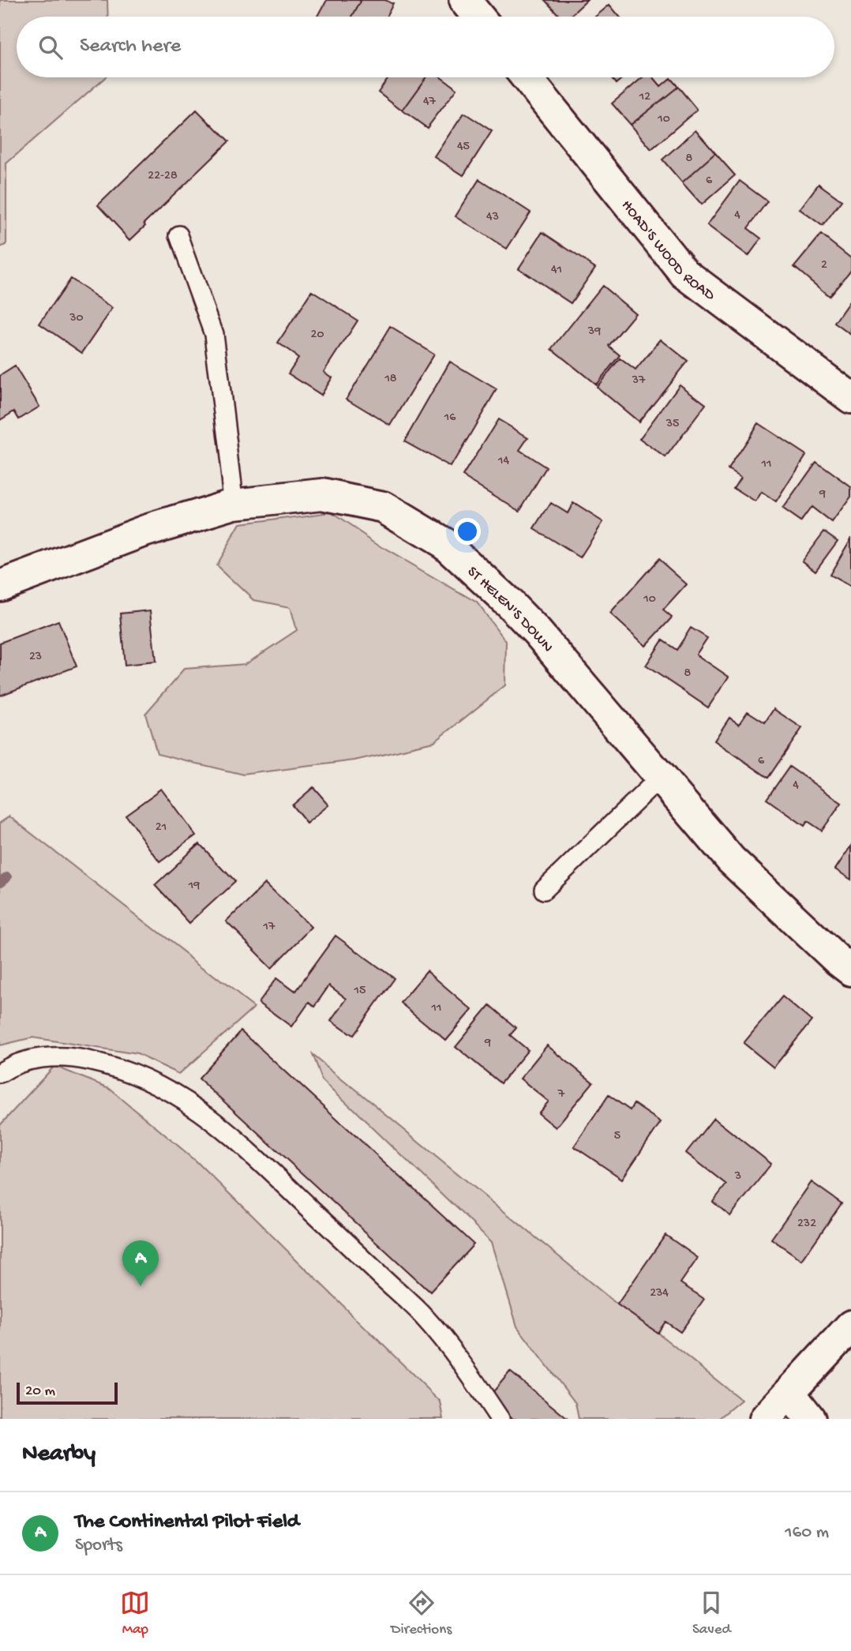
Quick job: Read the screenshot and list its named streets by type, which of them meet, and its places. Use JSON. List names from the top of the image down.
{
  "streets": {
    "street": ["HOAD'S WOOD ROAD", "ST HELEN'S DOWN"]
  },
  "house_numbers": [
    "12",
    "47",
    "10",
    "45",
    "8",
    "22-28",
    "6",
    "4",
    "43",
    "2",
    "41",
    "30",
    "39",
    "20",
    "18",
    "37",
    "16",
    "35",
    "14",
    "11",
    "9",
    "10",
    "23",
    "8",
    "6",
    "4",
    "21",
    "19",
    "17",
    "15",
    "11",
    "9",
    "7",
    "5",
    "3",
    "232",
    "234"
  ],
  "scale_bar": "20 m",
  "page": {
    "search": "Search here",
    "pins": "A",
    "scale": "20 m",
    "heading": "Nearby",
    "list": [
      {
        "mark": "A",
        "name": "The Continental Pilot Field",
        "note": "Sports",
        "value": "160 m"
      }
    ],
    "nav": ["Map", "Directions", "Saved"]
  }
}
